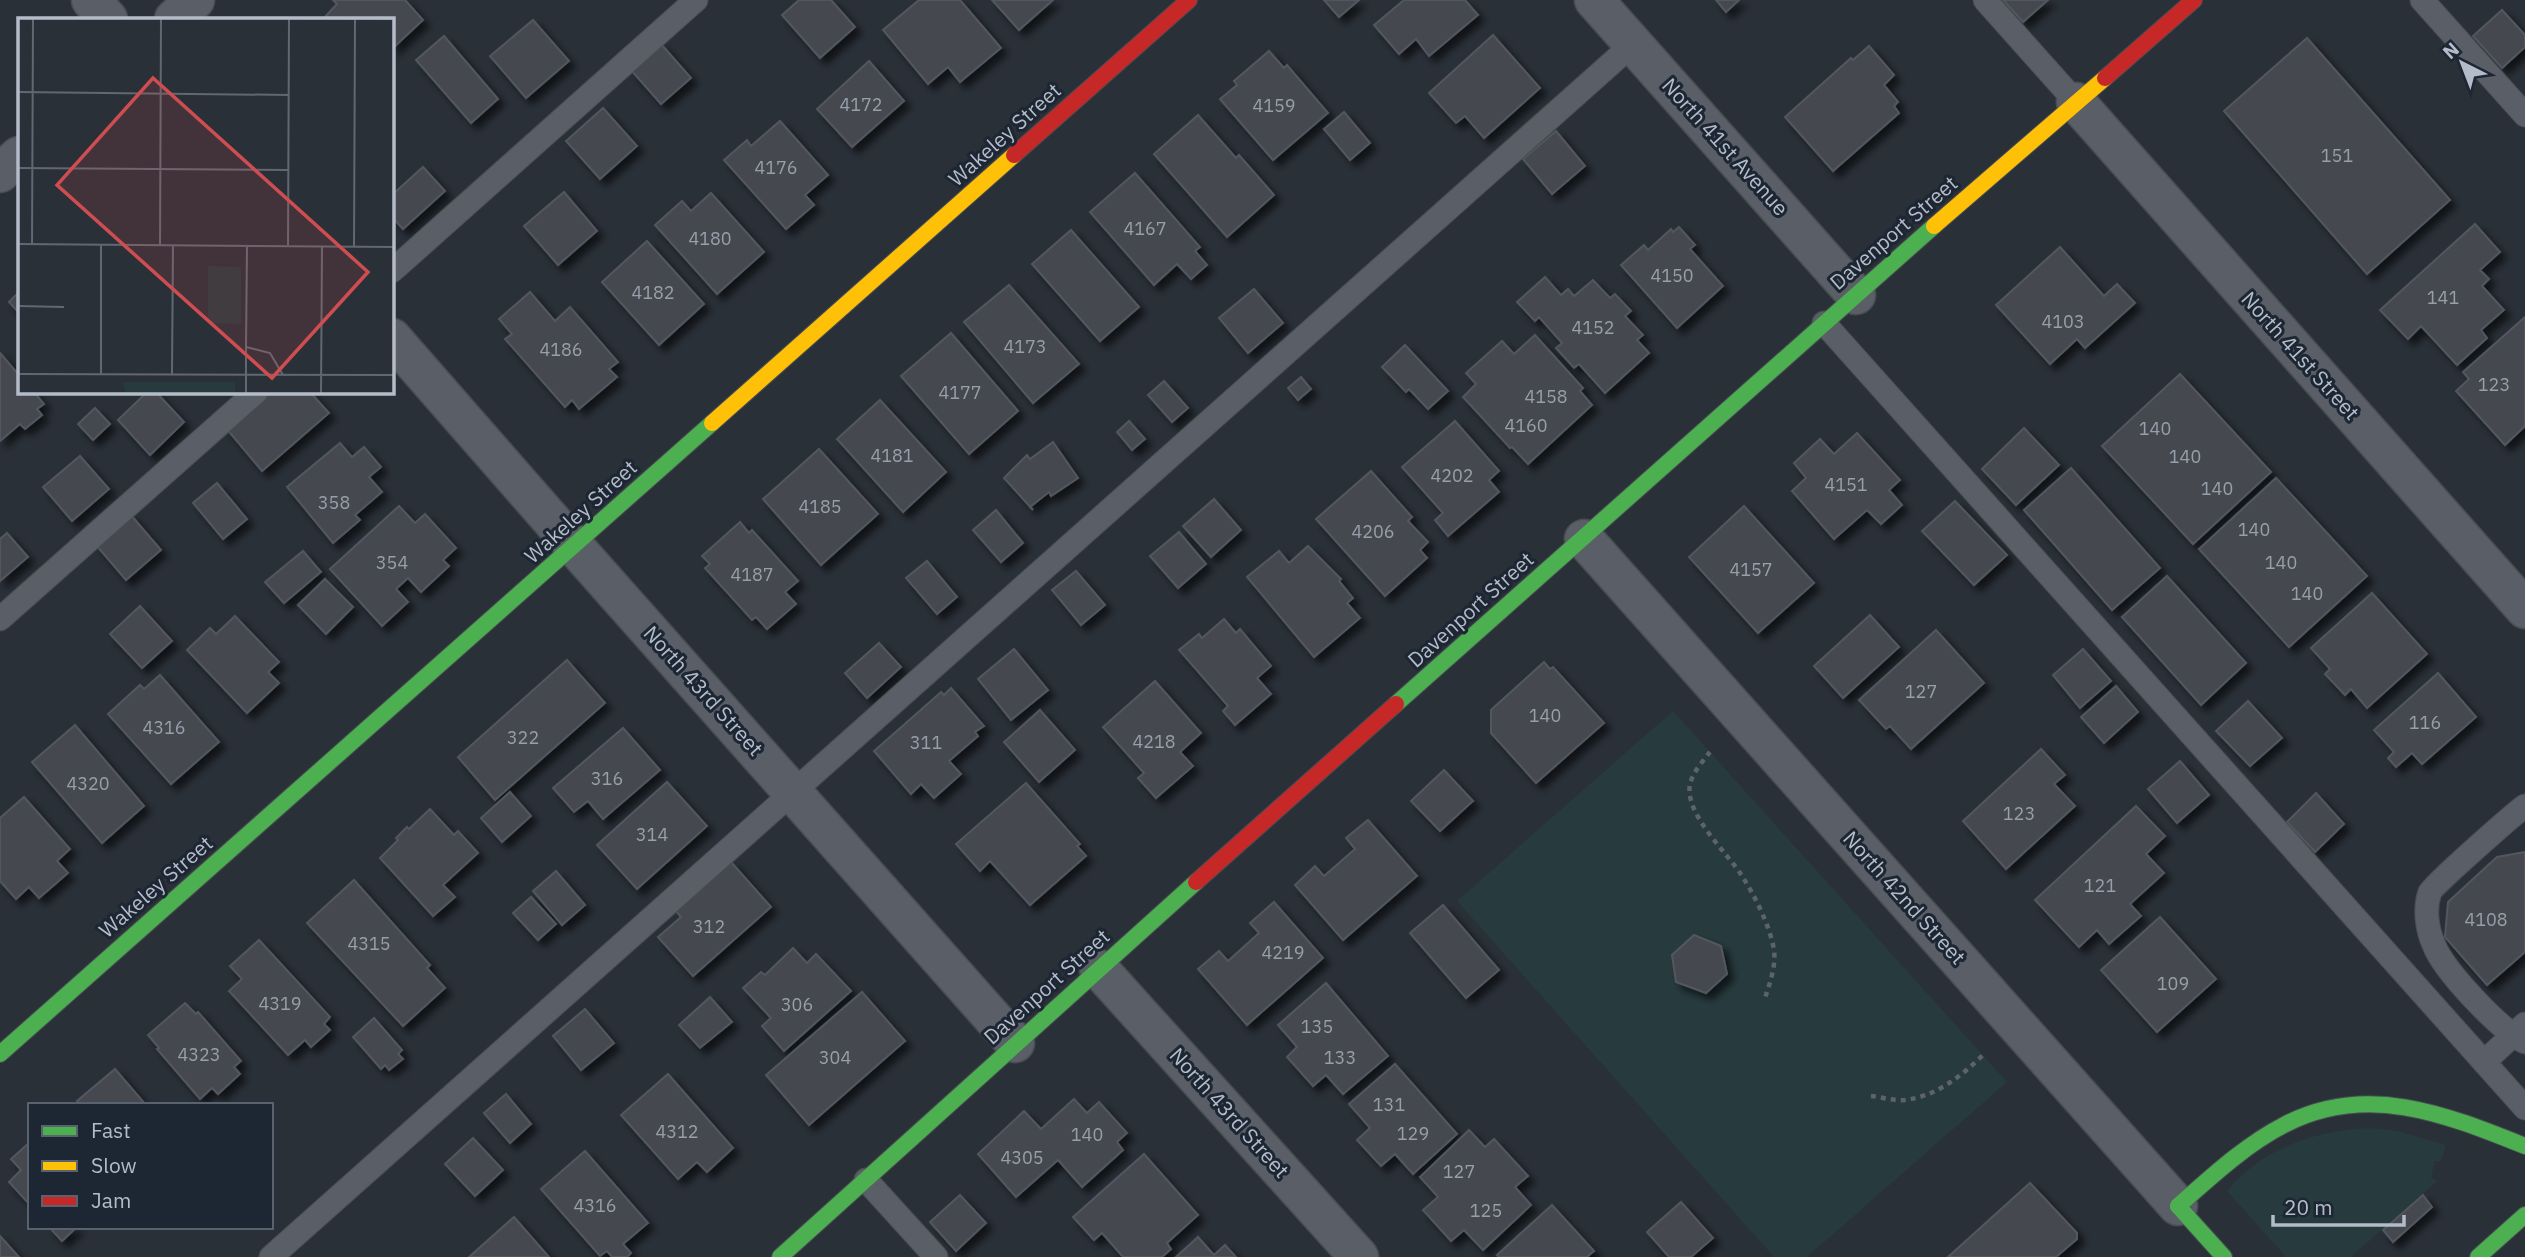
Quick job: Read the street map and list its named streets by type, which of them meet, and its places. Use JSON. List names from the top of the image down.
{
  "streets": {
    "main road": ["Wakeley Street", "Davenport Street", "North 42nd Street"],
    "street": ["North 41st Avenue", "North 41st Street", "North 43rd Street"]
  },
  "crossings": [
    ["Wakeley Street", "North 43rd Street"],
    ["North 41st Avenue", "Davenport Street"],
    ["Davenport Street", "North 41st Street"],
    ["Davenport Street", "North 43rd Street"],
    ["Davenport Street", "North 42nd Street"]
  ],
  "house_numbers": [
    "4172",
    "4159",
    "151",
    "4176",
    "4167",
    "4180",
    "4150",
    "4182",
    "141",
    "4103",
    "4152",
    "4173",
    "4186",
    "123",
    "4177",
    "4158",
    "4160",
    "140",
    "4181",
    "140",
    "4202",
    "4151",
    "140",
    "358",
    "4185",
    "140",
    "4206",
    "354",
    "140",
    "4157",
    "4187",
    "140",
    "127",
    "140",
    "116",
    "4316",
    "322",
    "4218",
    "311",
    "316",
    "4320",
    "123",
    "314",
    "121",
    "4108",
    "312",
    "4315",
    "4219",
    "109",
    "4319",
    "306",
    "135",
    "4323",
    "304",
    "133",
    "131",
    "4312",
    "129",
    "140",
    "4305",
    "127",
    "4316",
    "125"
  ],
  "legend": ["Fast", "Slow", "Jam"],
  "scale_bar": "20 m",
  "north": "top left"
}
